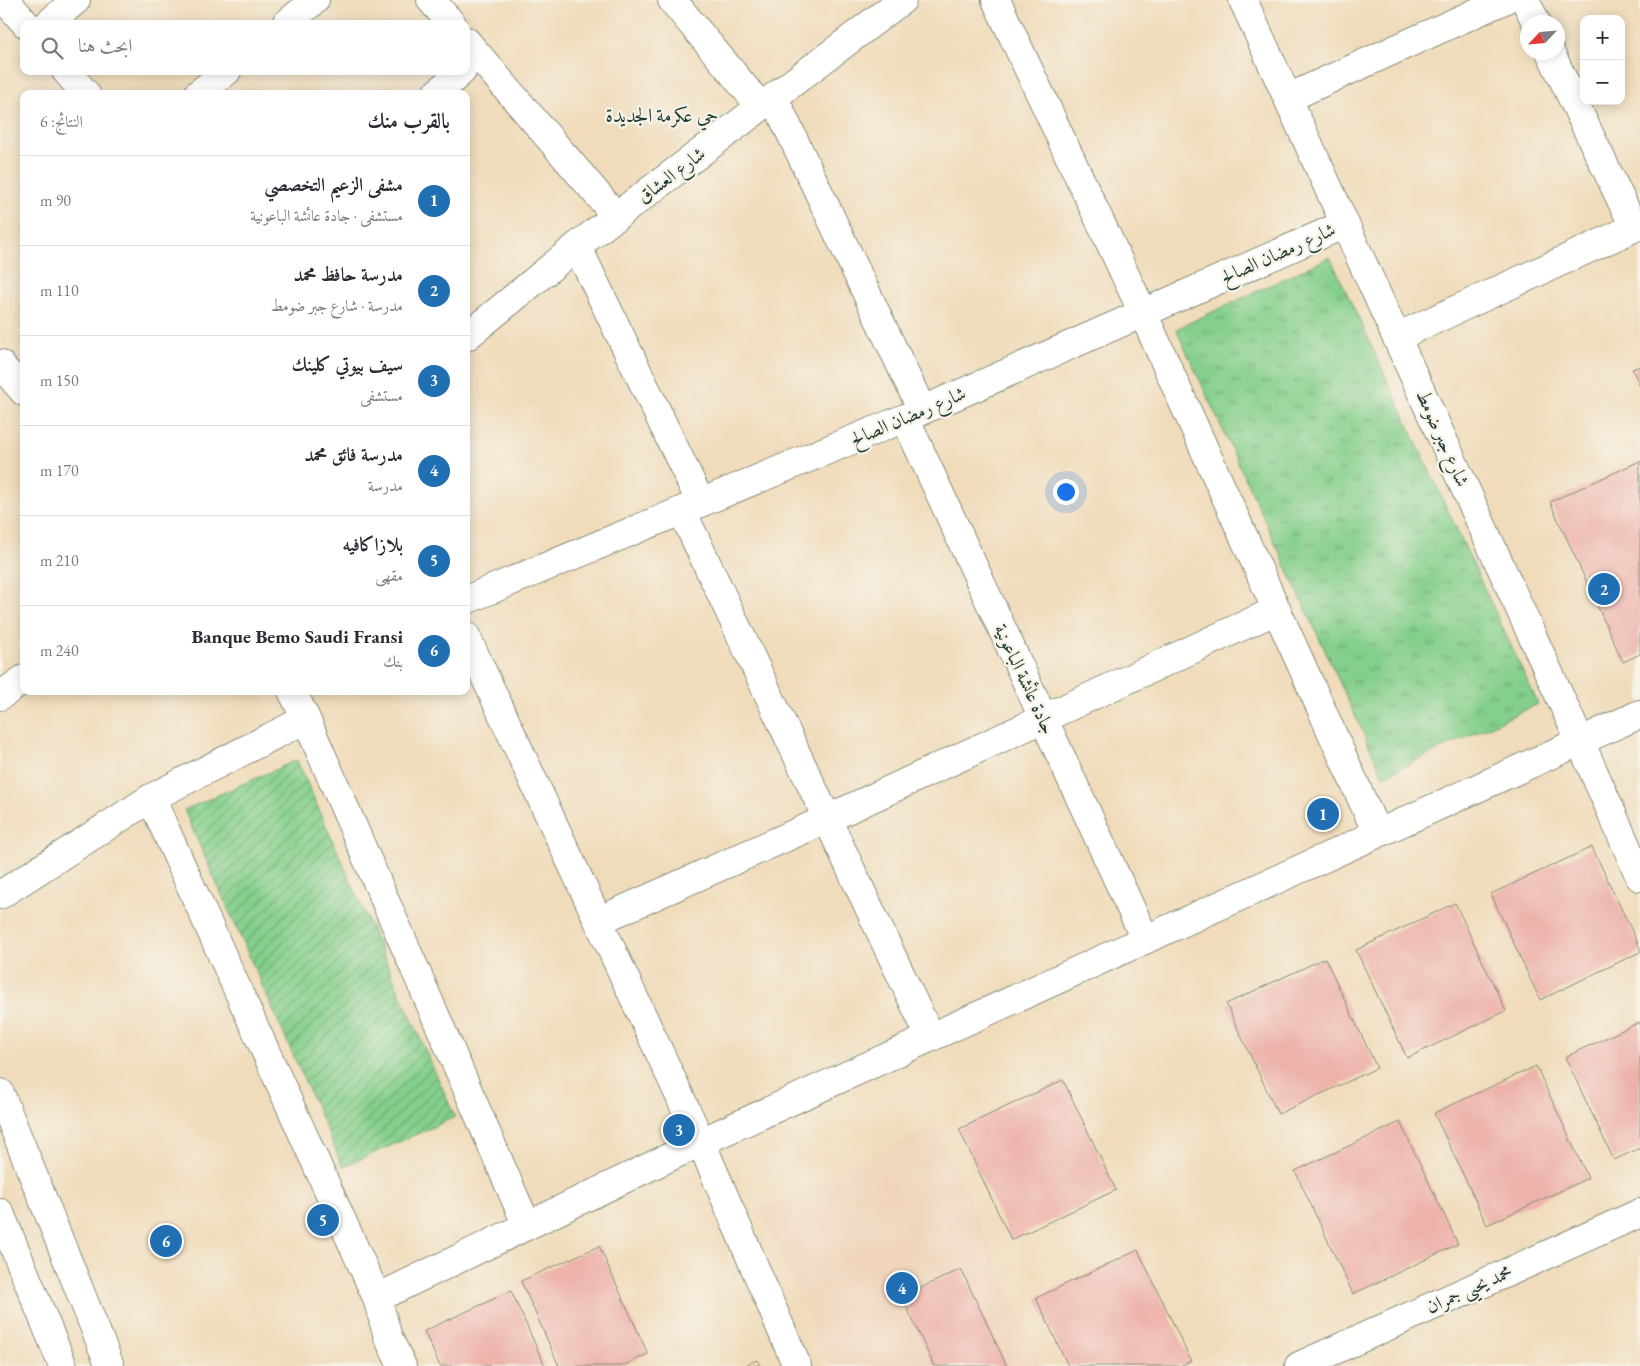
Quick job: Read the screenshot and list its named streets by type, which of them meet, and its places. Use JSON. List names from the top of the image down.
{
  "streets": {
    "main road": [
      "شارع العشاق",
      "شارع رمضان الصالح",
      "شارع جبر ضومط",
      "جادة عائشة الباعونية",
      "محمد يحيى جمران"
    ]
  },
  "crossings": [
    ["شارع العشاق", "جادة عائشة الباعونية"],
    ["شارع رمضان الصالح", "شارع جبر ضومط"],
    ["شارع رمضان الصالح", "جادة عائشة الباعونية"]
  ],
  "districts": ["حي عكرمة الجديدة"],
  "north": "bottom left",
  "page": {
    "map_buttons": ["+", "−"],
    "search": "ابحث هنا",
    "heading": ["بالقرب منك", "النتائج: 6"],
    "list": [
      {
        "mark": "1",
        "name": "مشفى الزعيم التخصصي",
        "note": "مستشفى · جادة عائشة الباعونية",
        "value": "90 m"
      },
      {
        "mark": "2",
        "name": "مدرسة حافظ محمد",
        "note": "مدرسة · شارع جبر ضومط",
        "value": "110 m"
      },
      {
        "mark": "3",
        "name": "سيف بيوتي كلينك",
        "note": "مستشفى",
        "value": "150 m"
      },
      {
        "mark": "4",
        "name": "مدرسة فائق محمد",
        "note": "مدرسة",
        "value": "170 m"
      },
      {
        "mark": "5",
        "name": "بلازاكافيه",
        "note": "مقهى",
        "value": "210 m"
      },
      {
        "mark": "6",
        "name": "Banque Bemo Saudi Fransi",
        "note": "بنك",
        "value": "240 m"
      }
    ],
    "pins": [
      "2",
      "1",
      "3",
      "5",
      "6",
      "4"
    ]
  }
}
